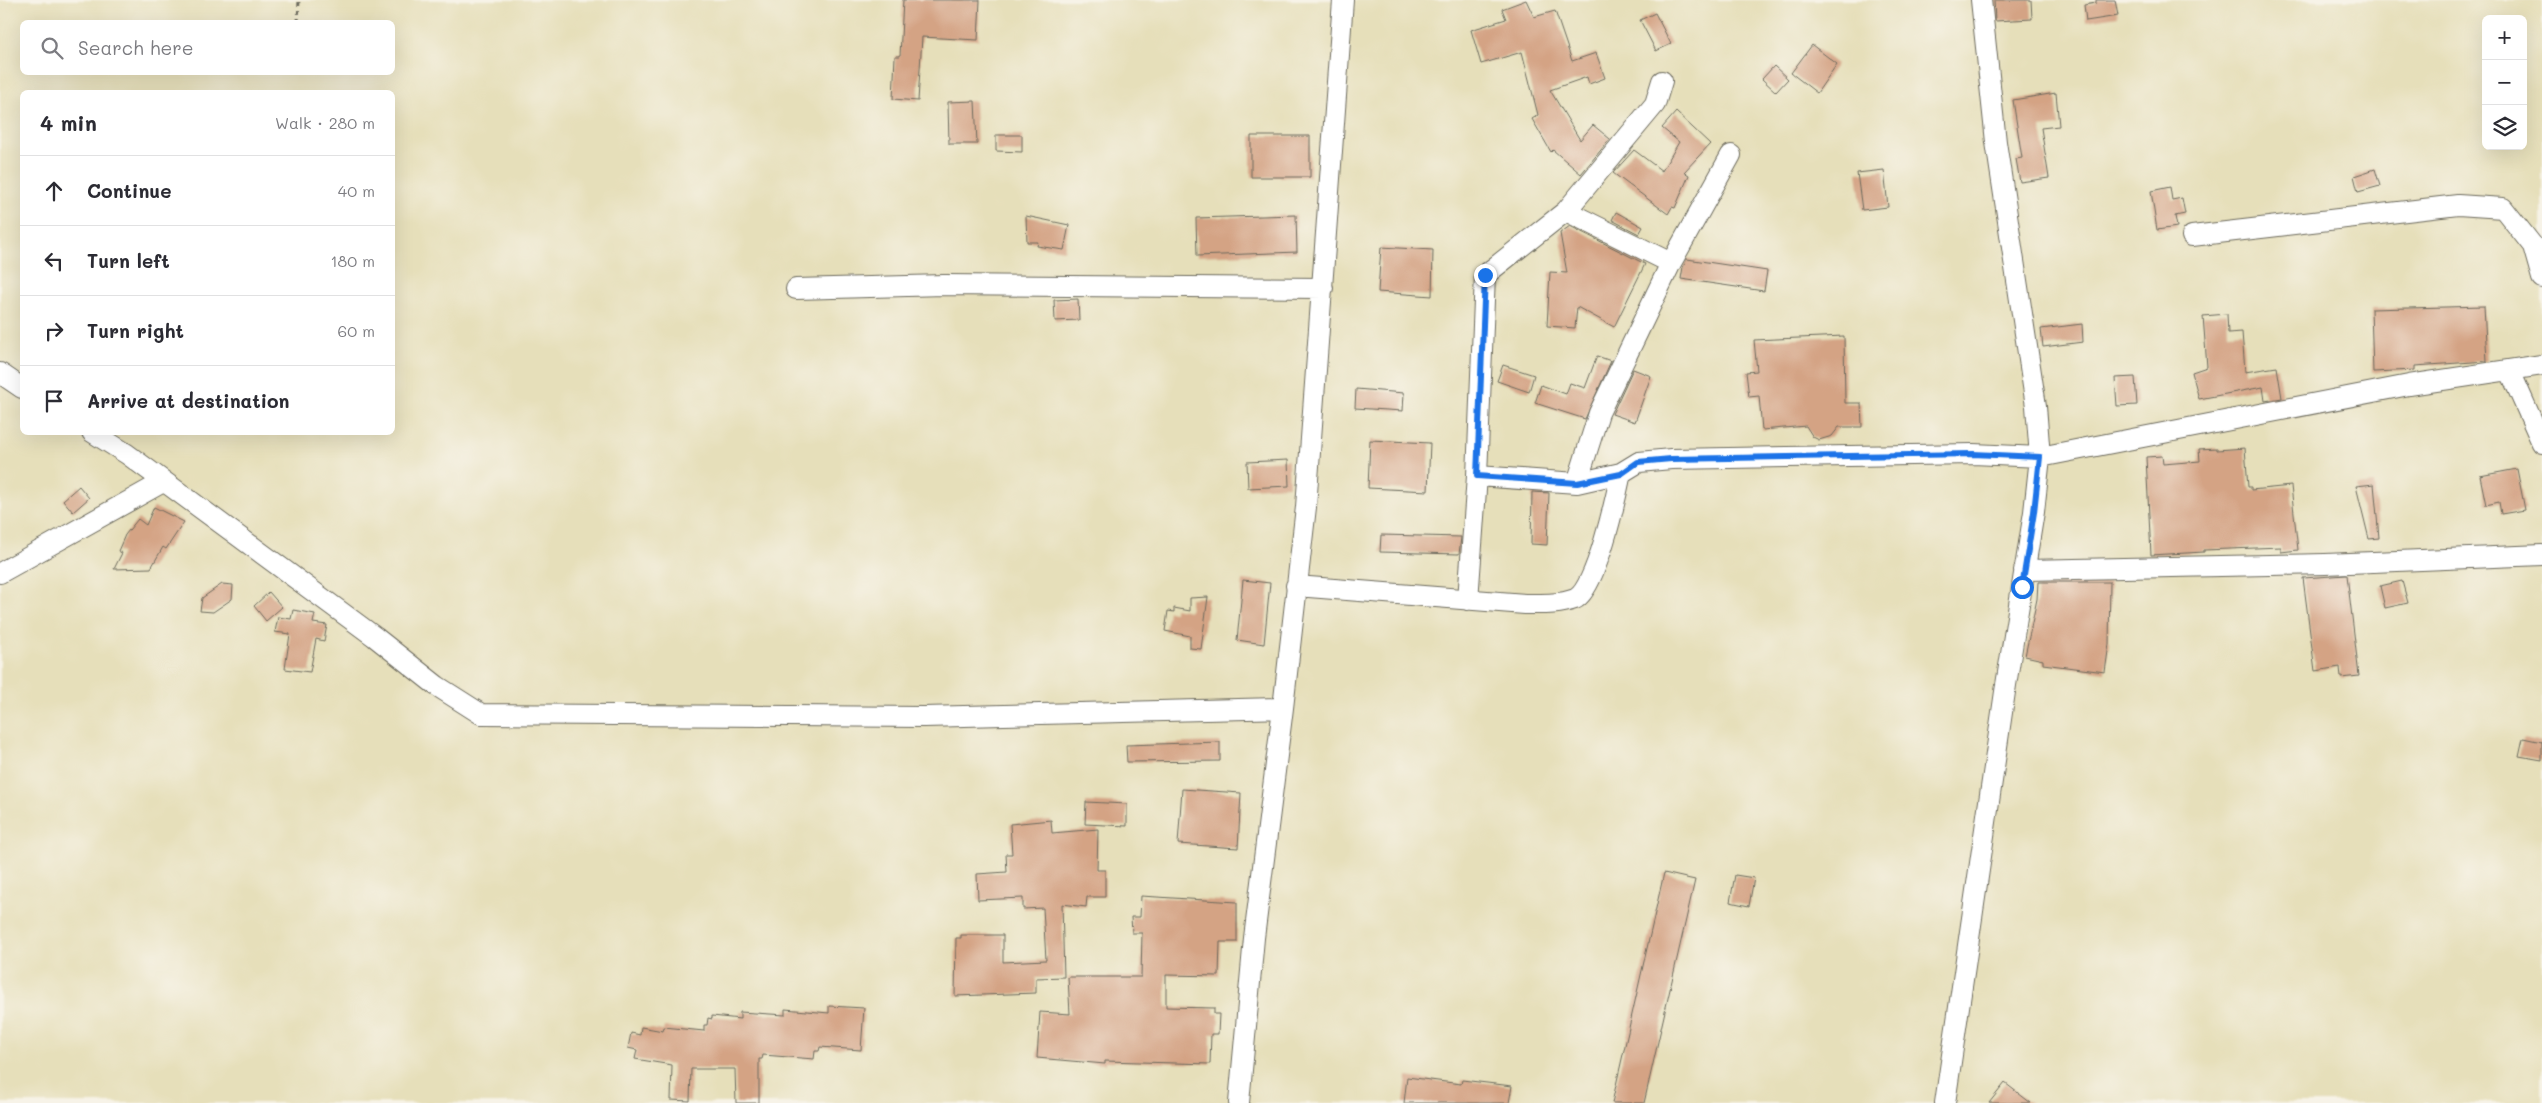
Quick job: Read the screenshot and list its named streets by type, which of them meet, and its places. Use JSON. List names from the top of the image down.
{
  "page": {
    "map_buttons": ["+", "−"],
    "search": "Search here",
    "heading": ["4 min", "Walk · 280 m"],
    "list": [
      ["Continue", "40 m"],
      ["Turn left", "180 m"],
      ["Turn right", "60 m"],
      "Arrive at destination"
    ]
  }
}
